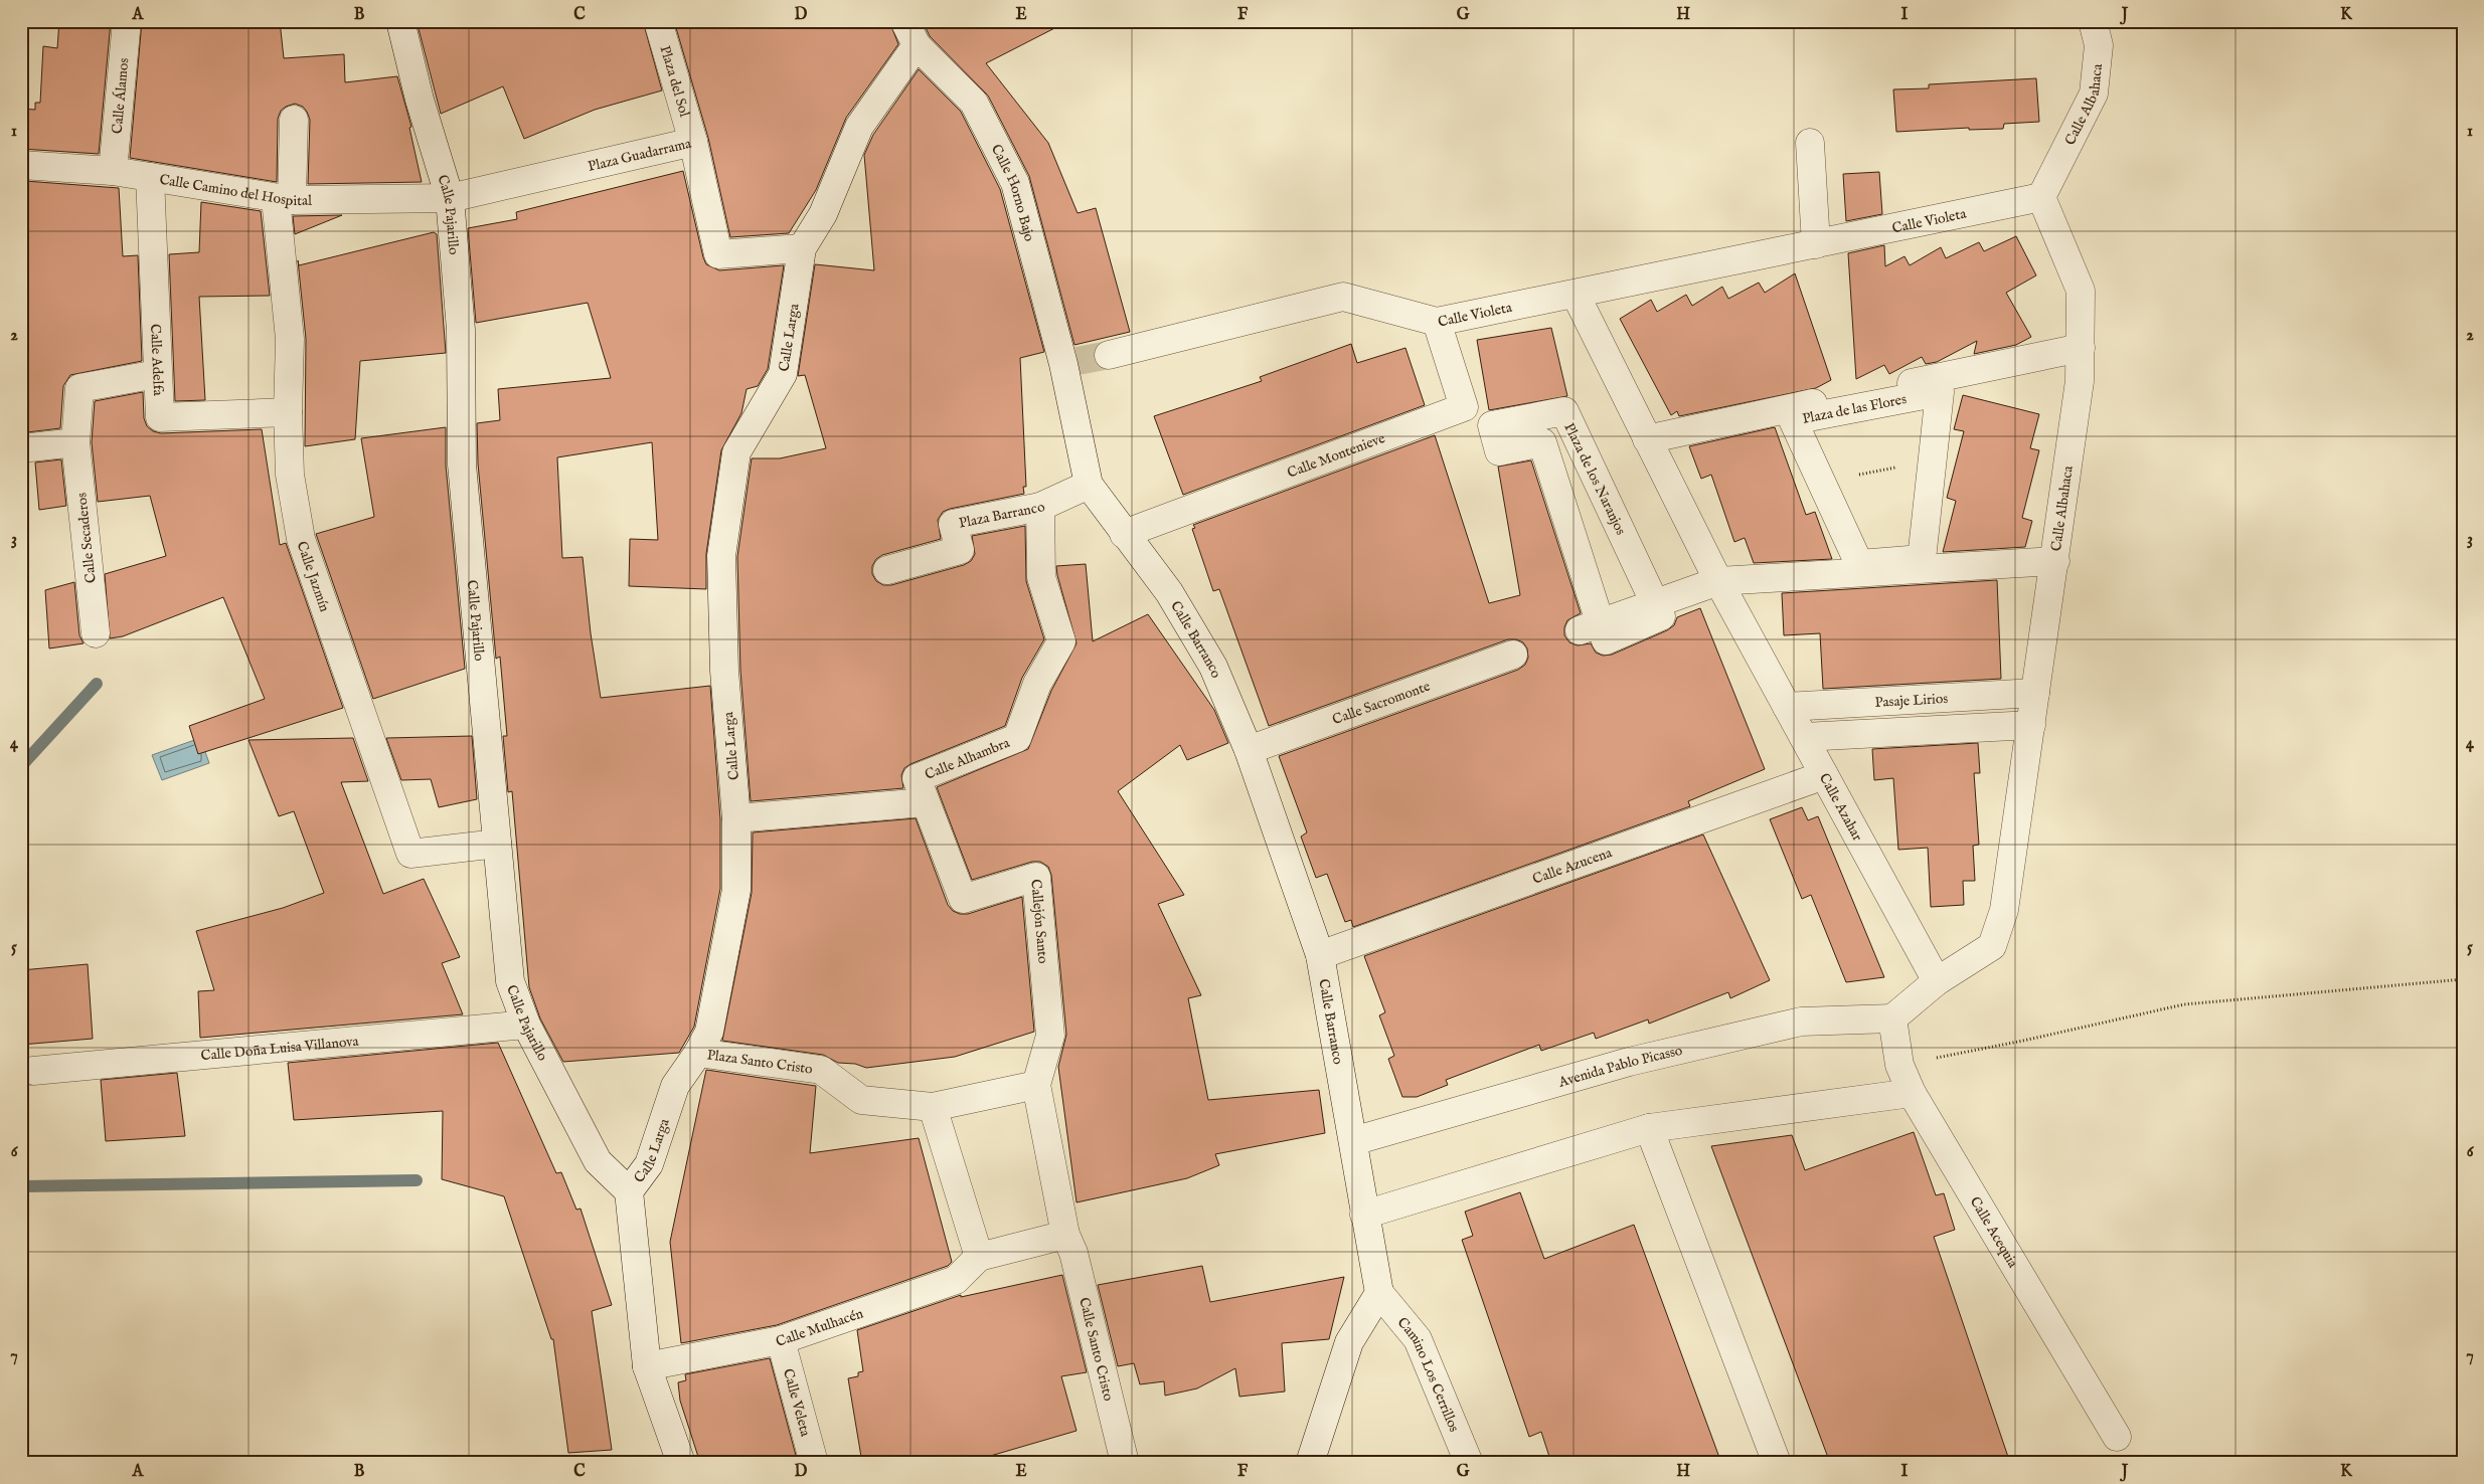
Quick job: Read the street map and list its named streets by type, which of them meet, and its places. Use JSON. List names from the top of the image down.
{
  "streets": {
    "street": [
      "Plaza del Sol",
      "Calle Álamos",
      "Calle Albahaca",
      "Plaza Guadarrama",
      "Calle Camino del Hospital",
      "Calle Horno Bajo",
      "Calle Pajarillo",
      "Calle Violeta",
      "Calle Larga",
      "Calle Adelfa",
      "Plaza de las Flores",
      "Calle Montenieve",
      "Plaza de los Naranjos",
      "Plaza Barranco",
      "Calle Secaderos",
      "Calle Jazmín",
      "Calle Barranco",
      "Pasaje Lirios",
      "Calle Sacromonte",
      "Calle Alhambra",
      "Calle Azahar",
      "Calle Azucena",
      "Callejón Santo",
      "Calle Doña Luisa Villanova",
      "Plaza Santo Cristo",
      "Avenida Pablo Picasso",
      "Calle Acequia",
      "Calle Mulhacén",
      "Calle Santo Cristo",
      "Camino Los Cerrillos",
      "Calle Veleta"
    ]
  },
  "crossings": [
    ["Plaza del Sol", "Plaza Guadarrama"],
    ["Calle Álamos", "Calle Camino del Hospital"],
    ["Calle Albahaca", "Calle Violeta"],
    ["Calle Albahaca", "Plaza de las Flores"],
    ["Calle Albahaca", "Pasaje Lirios"],
    ["Calle Albahaca", "Calle Azahar"],
    ["Plaza Guadarrama", "Calle Camino del Hospital"],
    ["Plaza Guadarrama", "Calle Pajarillo"],
    ["Plaza Guadarrama", "Calle Larga"],
    ["Calle Camino del Hospital", "Calle Pajarillo"],
    ["Calle Camino del Hospital", "Calle Adelfa"],
    ["Calle Camino del Hospital", "Calle Jazmín"],
    ["Calle Horno Bajo", "Calle Larga"],
    ["Calle Horno Bajo", "Plaza Barranco"],
    ["Calle Pajarillo", "Calle Larga"],
    ["Calle Pajarillo", "Calle Jazmín"],
    ["Calle Pajarillo", "Calle Doña Luisa Villanova"],
    ["Calle Violeta", "Calle Montenieve"],
    ["Calle Larga", "Calle Alhambra"],
    ["Calle Larga", "Plaza Santo Cristo"],
    ["Calle Larga", "Calle Mulhacén"],
    ["Calle Adelfa", "Calle Secaderos"],
    ["Calle Adelfa", "Calle Jazmín"],
    ["Calle Montenieve", "Calle Barranco"],
    ["Plaza de los Naranjos", "Calle Azahar"],
    ["Plaza Barranco", "Calle Alhambra"],
    ["Calle Barranco", "Calle Sacromonte"],
    ["Calle Barranco", "Calle Azucena"],
    ["Calle Barranco", "Avenida Pablo Picasso"],
    ["Calle Barranco", "Camino Los Cerrillos"],
    ["Pasaje Lirios", "Calle Azahar"],
    ["Calle Alhambra", "Callejón Santo"],
    ["Calle Azahar", "Calle Azucena"],
    ["Callejón Santo", "Plaza Santo Cristo"],
    ["Callejón Santo", "Calle Santo Cristo"],
    ["Plaza Santo Cristo", "Calle Santo Cristo"],
    ["Avenida Pablo Picasso", "Calle Acequia"],
    ["Calle Mulhacén", "Calle Veleta"]
  ],
  "grid": {
    "columns": [
      "A",
      "B",
      "C",
      "D",
      "E",
      "F",
      "G",
      "H",
      "I",
      "J",
      "K"
    ],
    "rows": [
      "1",
      "2",
      "3",
      "4",
      "5",
      "6",
      "7"
    ]
  }
}
